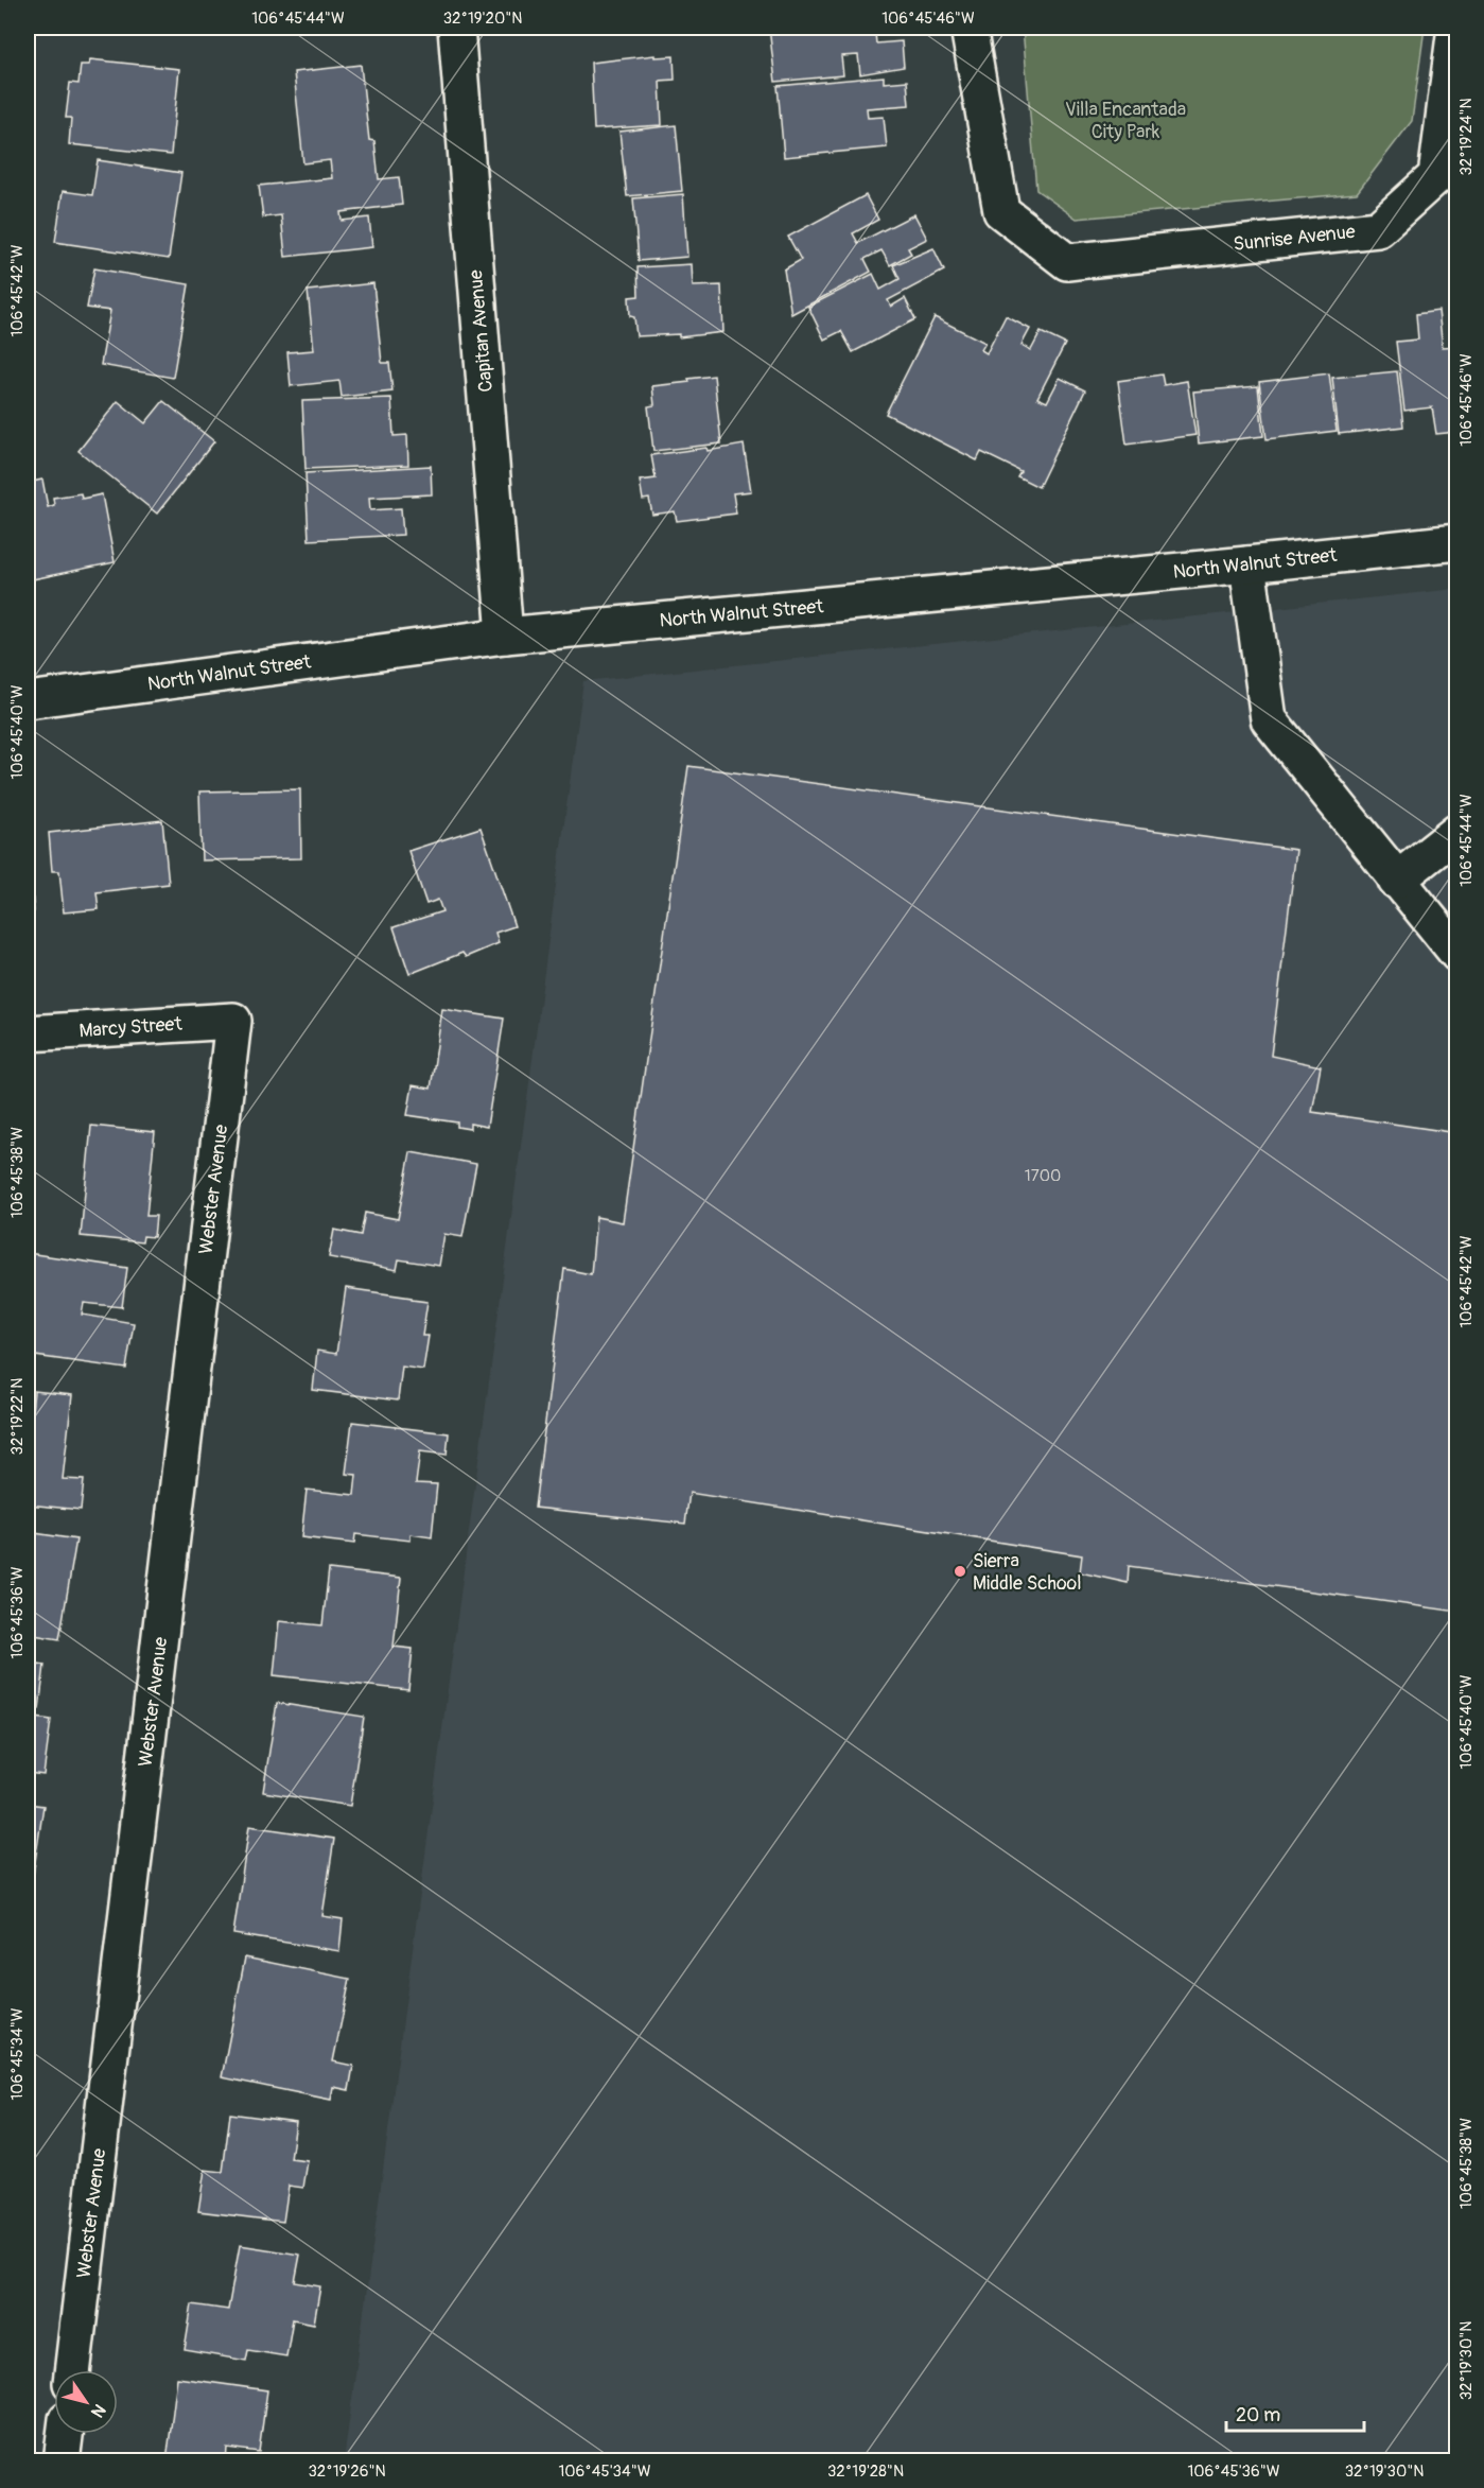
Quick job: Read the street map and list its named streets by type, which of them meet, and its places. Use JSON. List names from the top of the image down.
{
  "streets": {
    "street": [
      "Sunrise Avenue",
      "Capitan Avenue",
      "North Walnut Street",
      "Marcy Street",
      "Webster Avenue"
    ]
  },
  "crossings": [
    ["Capitan Avenue", "North Walnut Street"],
    ["Marcy Street", "Webster Avenue"]
  ],
  "parks": ["Villa Encantada City Park"],
  "places": ["Sierra Middle School"],
  "house_numbers": ["1700"],
  "scale_bar": "20 m",
  "north": "bottom right",
  "coordinates": [
    "106°45'44\"W",
    "32°19'20\"N",
    "106°45'46\"W",
    "32°19'24\"N",
    "106°45'42\"W",
    "106°45'40\"W",
    "106°45'38\"W",
    "32°19'22\"N",
    "106°45'36\"W",
    "106°45'34\"W",
    "32°19'30\"N",
    "32°19'26\"N",
    "32°19'28\"N"
  ]
}
